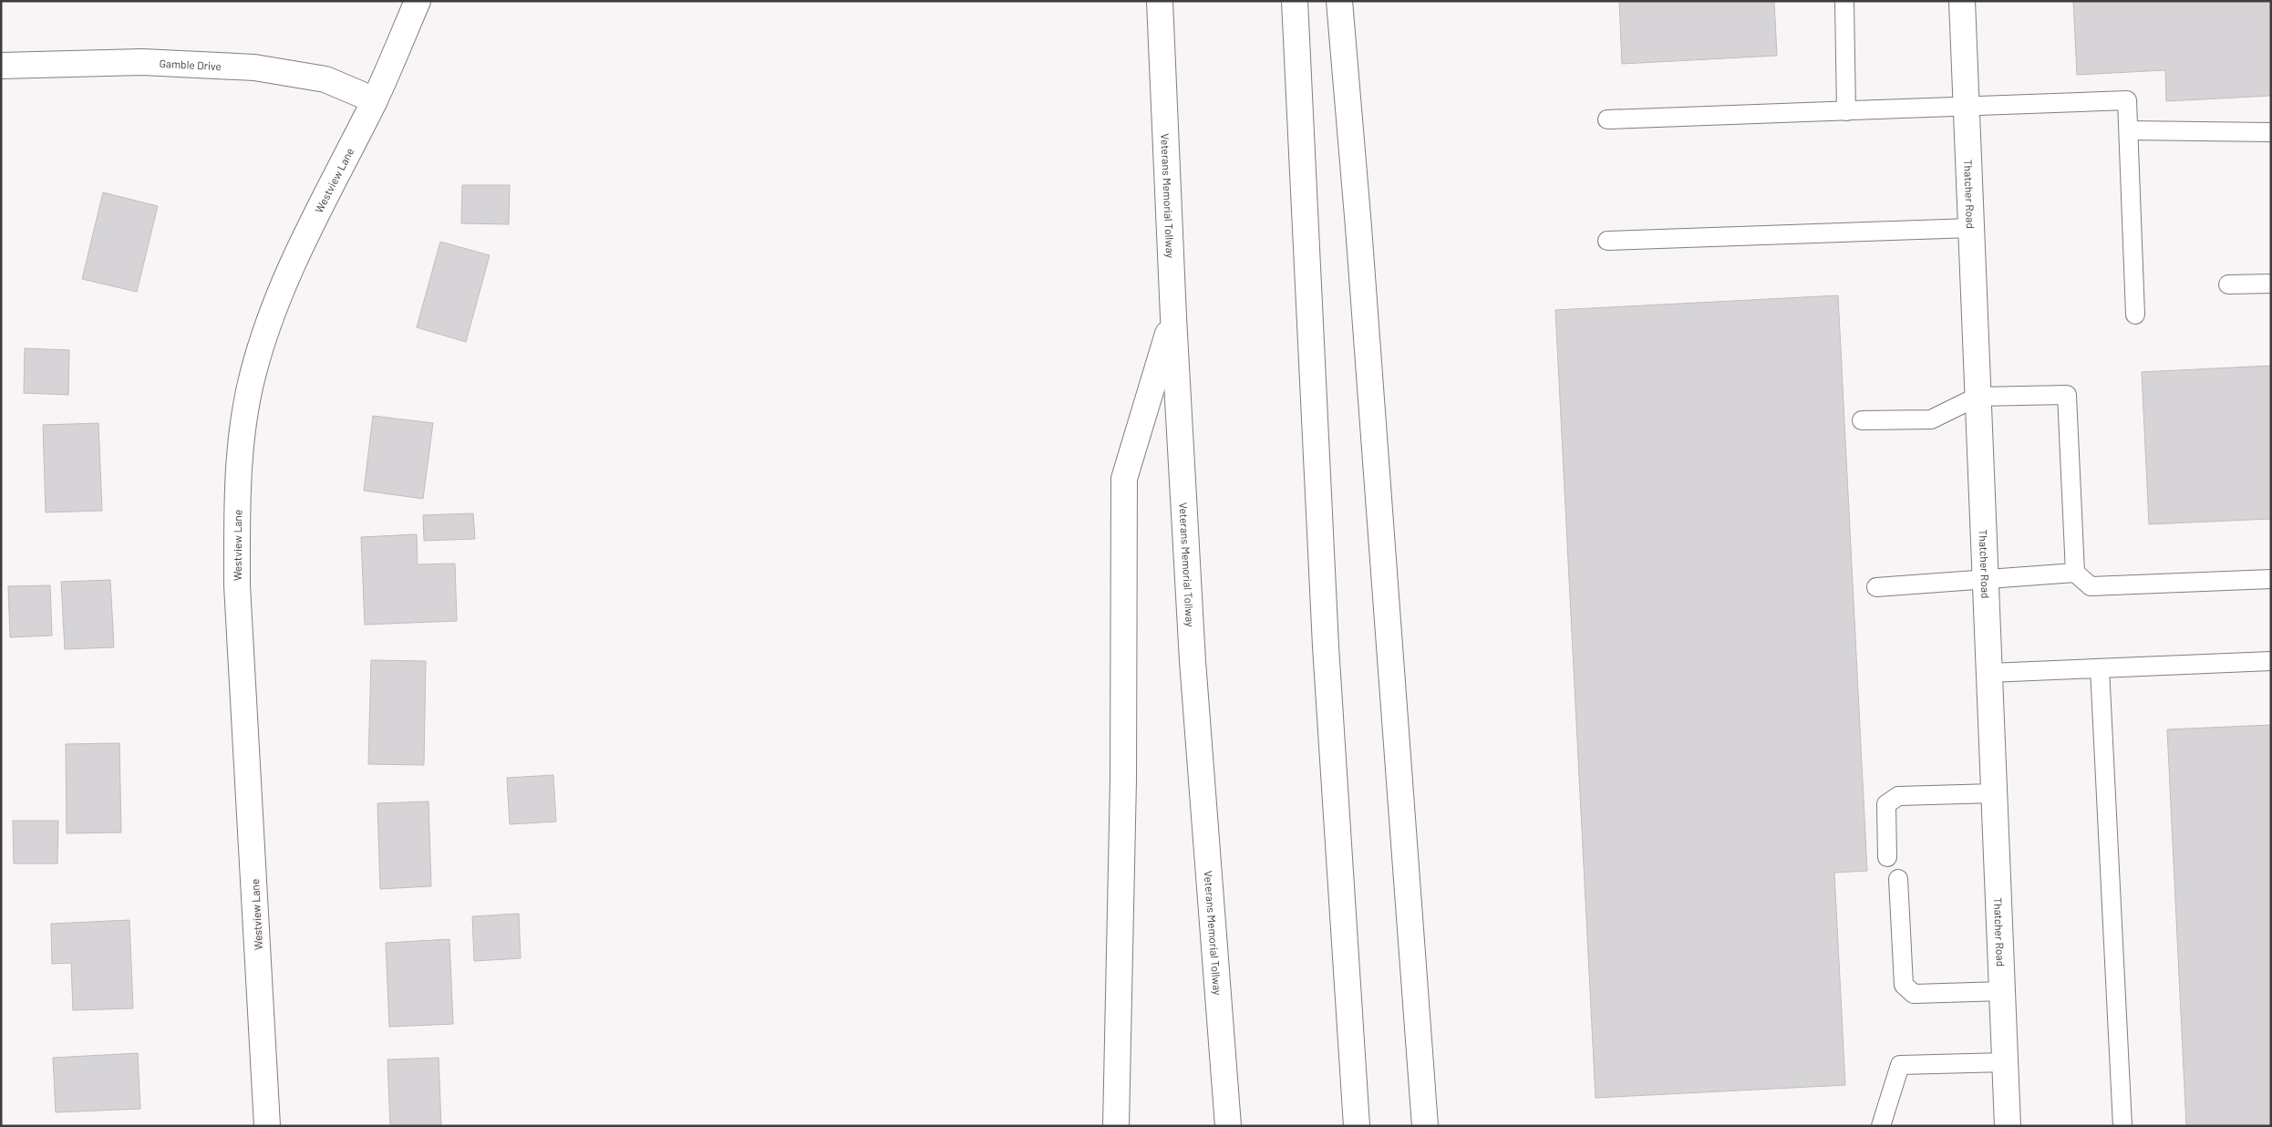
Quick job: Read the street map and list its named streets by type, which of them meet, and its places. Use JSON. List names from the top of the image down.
{
  "streets": {
    "main road": [
      "Gamble Drive",
      "Westview Lane",
      "Thatcher Road",
      "Veterans Memorial Tollway"
    ]
  },
  "crossings": [
    ["Gamble Drive", "Westview Lane"]
  ]
}
